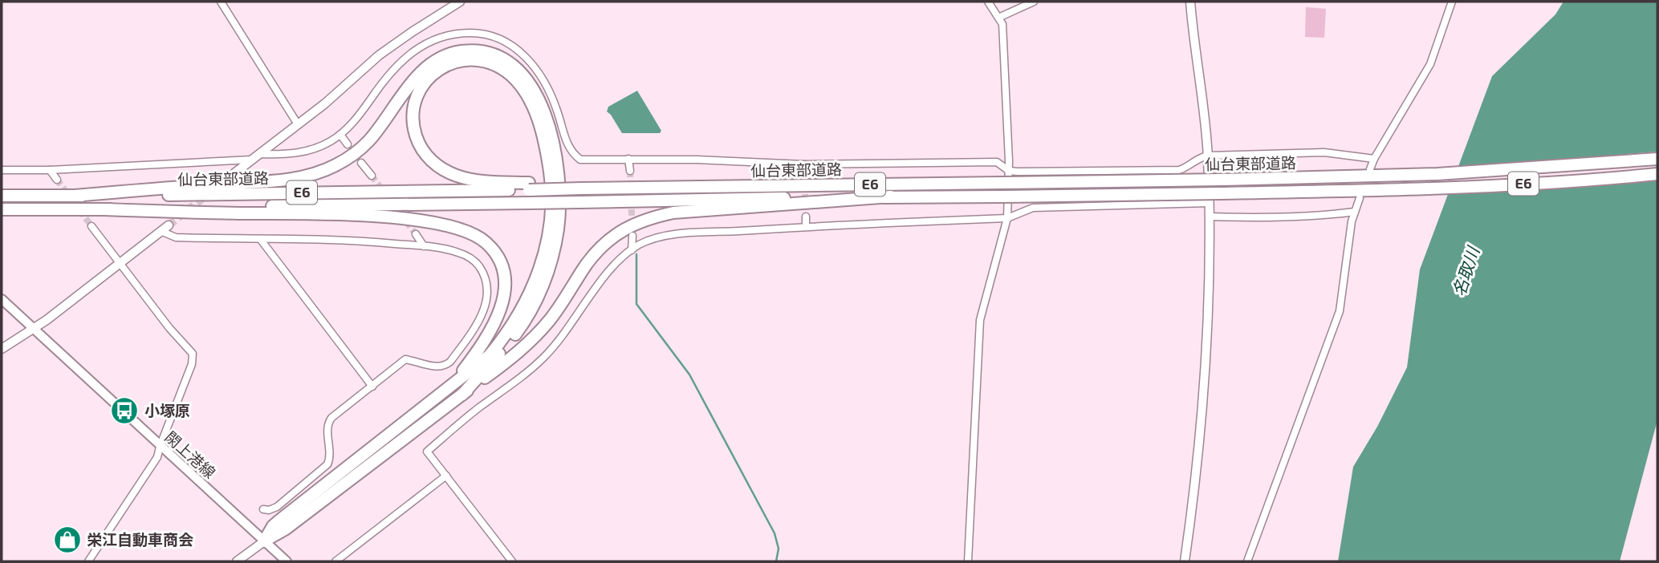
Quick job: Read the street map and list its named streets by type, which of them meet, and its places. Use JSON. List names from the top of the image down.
{
  "streets": {
    "highway": ["仙台東部道路", "E6"],
    "main road": ["閖上港線"]
  },
  "water": ["名取川"],
  "places": {
    "bus stop": ["小塚原"],
    "shop": ["栄江自動車商会"]
  }
}
